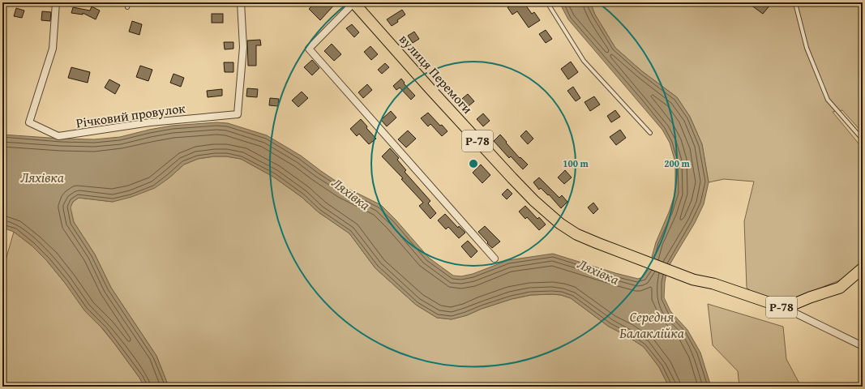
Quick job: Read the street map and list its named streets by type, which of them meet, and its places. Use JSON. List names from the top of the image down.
{
  "streets": {
    "main road": ["вулиця Перемоги", "Р-78"],
    "street": ["Річковий провулок"]
  },
  "crossings": [
    ["вулиця Перемоги", "Р-78"]
  ],
  "water": ["Ляхівка", "Середня Балаклійка"],
  "rings": ["100 m", "200 m"]
}
